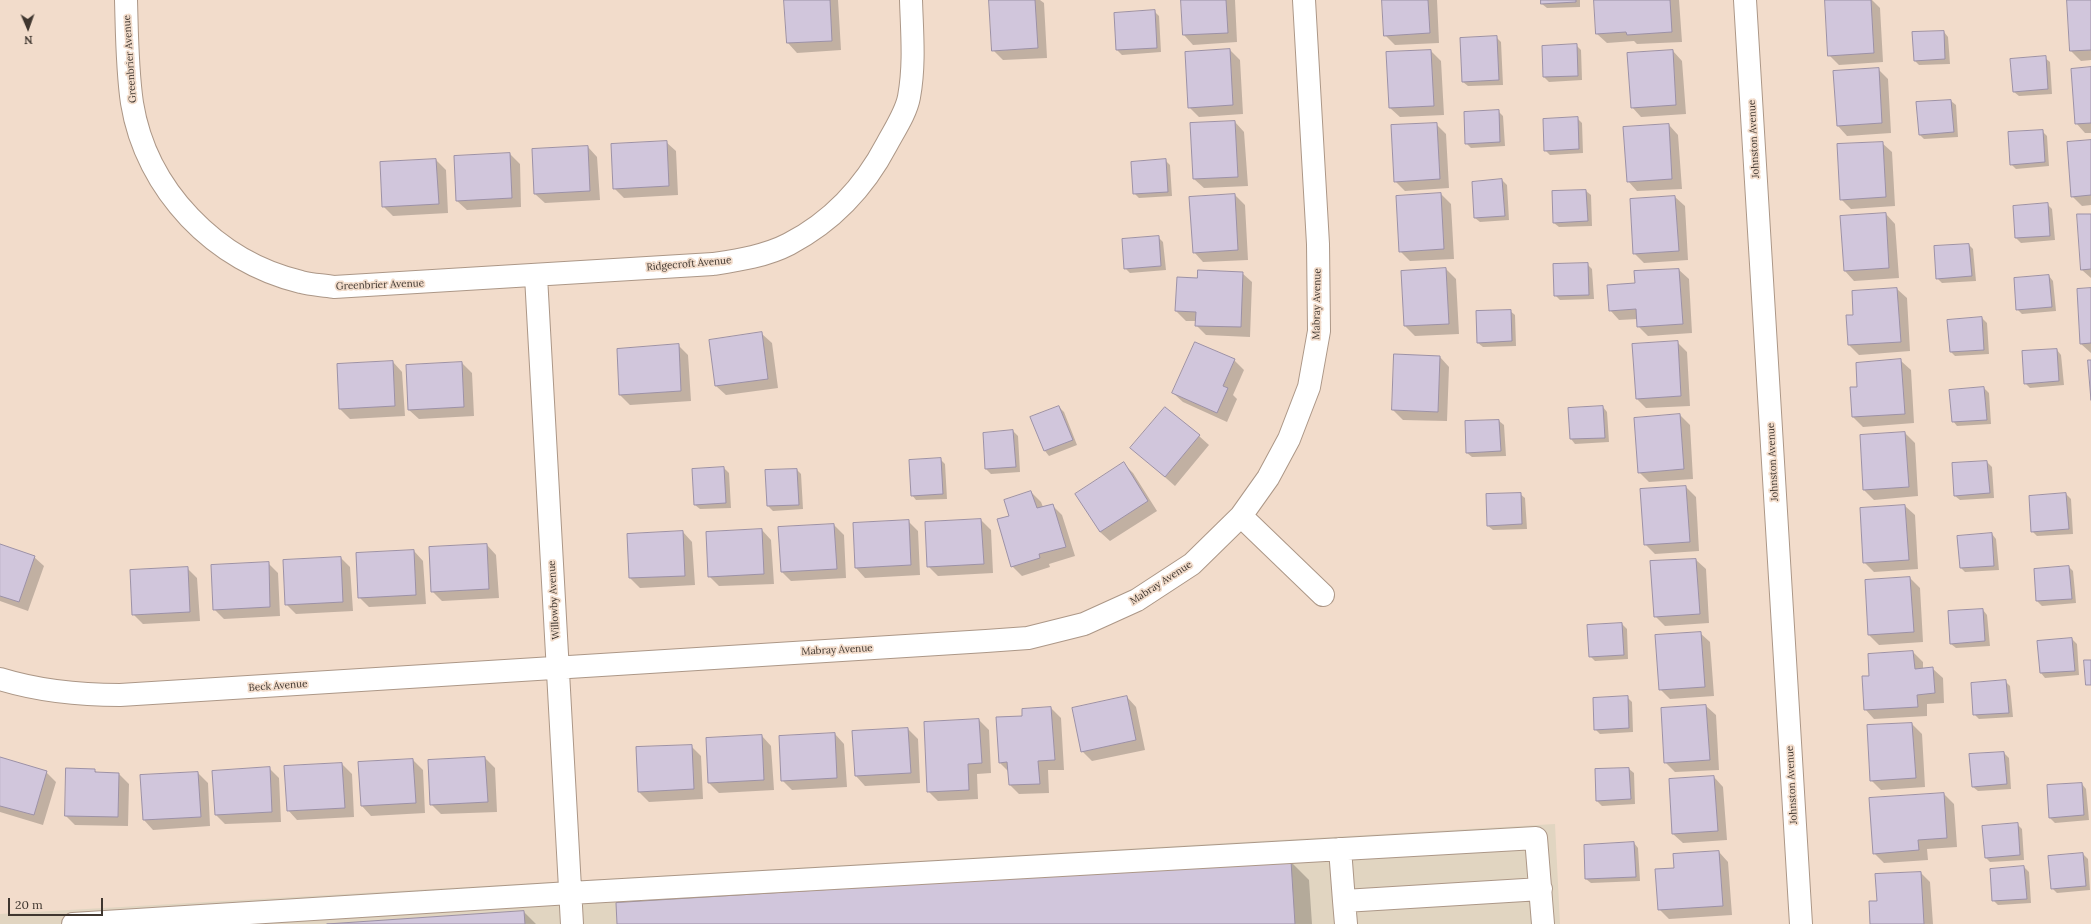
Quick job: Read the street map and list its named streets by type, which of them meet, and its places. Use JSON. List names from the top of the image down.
{
  "streets": {
    "street": [
      "Greenbrier Avenue",
      "Johnston Avenue",
      "Ridgecroft Avenue",
      "Mabray Avenue",
      "Willowby Avenue",
      "Beck Avenue"
    ]
  },
  "crossings": [
    ["Greenbrier Avenue", "Ridgecroft Avenue"],
    ["Greenbrier Avenue", "Willowby Avenue"],
    ["Ridgecroft Avenue", "Willowby Avenue"],
    ["Mabray Avenue", "Willowby Avenue"],
    ["Mabray Avenue", "Beck Avenue"],
    ["Willowby Avenue", "Beck Avenue"]
  ],
  "scale_bar": "20 m",
  "north": "bottom"
}
